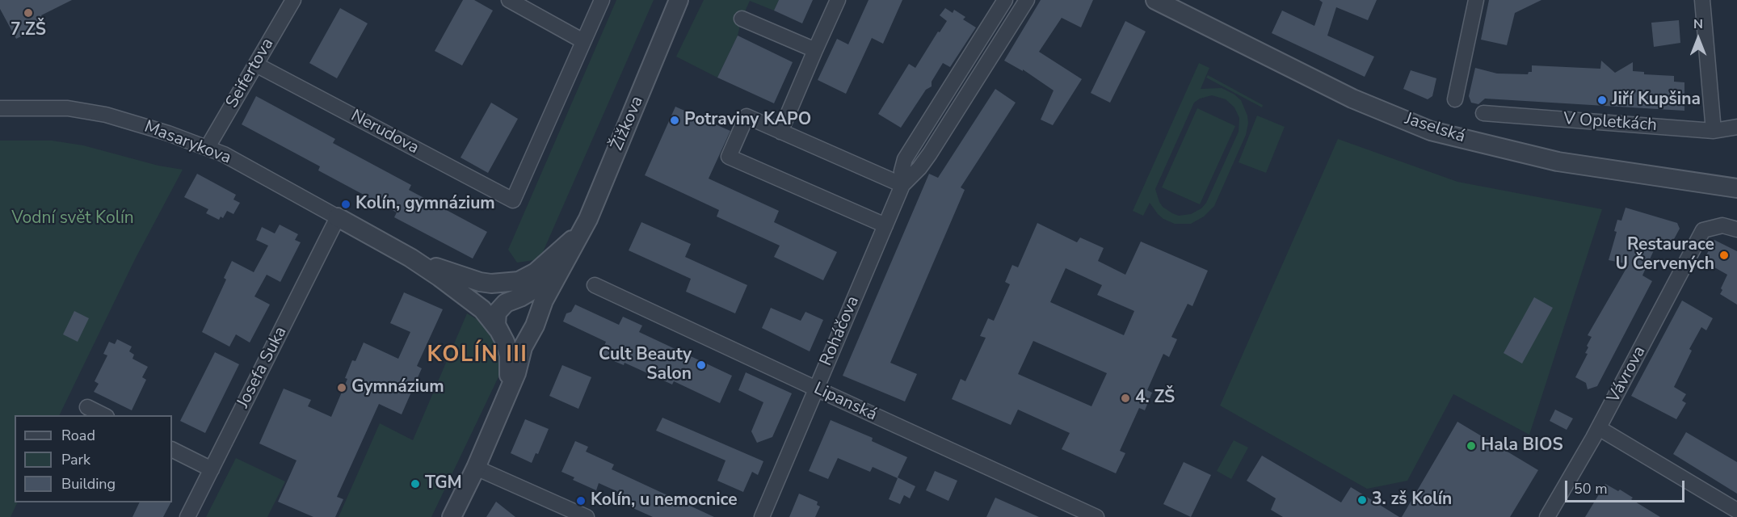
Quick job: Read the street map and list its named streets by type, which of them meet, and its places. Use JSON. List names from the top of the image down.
{
  "streets": {
    "street": [
      "Seifertova",
      "V Opletkách",
      "Žižkova",
      "Jaselská",
      "Nerudova",
      "Masarykova",
      "Roháčova",
      "Josefa Suka",
      "Vávrova",
      "Lipanská"
    ]
  },
  "crossings": [
    ["Seifertova", "Nerudova"],
    ["Seifertova", "Masarykova"],
    ["Žižkova", "Masarykova"],
    ["Masarykova", "Josefa Suka"],
    ["Roháčova", "Lipanská"]
  ],
  "districts": ["KOLÍN III"],
  "parks": ["Vodní svět Kolín"],
  "places": [
    "7.ZŠ",
    "Jiří Kupšina",
    "Potraviny KAPO",
    "Kolín, gymnázium",
    "Restaurace U Červených",
    "Cult Beauty Salon",
    "Gymnázium",
    "4. ZŠ",
    "Hala BIOS",
    "TGM",
    "3. zš Kolín",
    "Kolín, u nemocnice"
  ],
  "legend": ["Road", "Park", "Building"],
  "scale_bar": "50 m",
  "north": "top"
}
